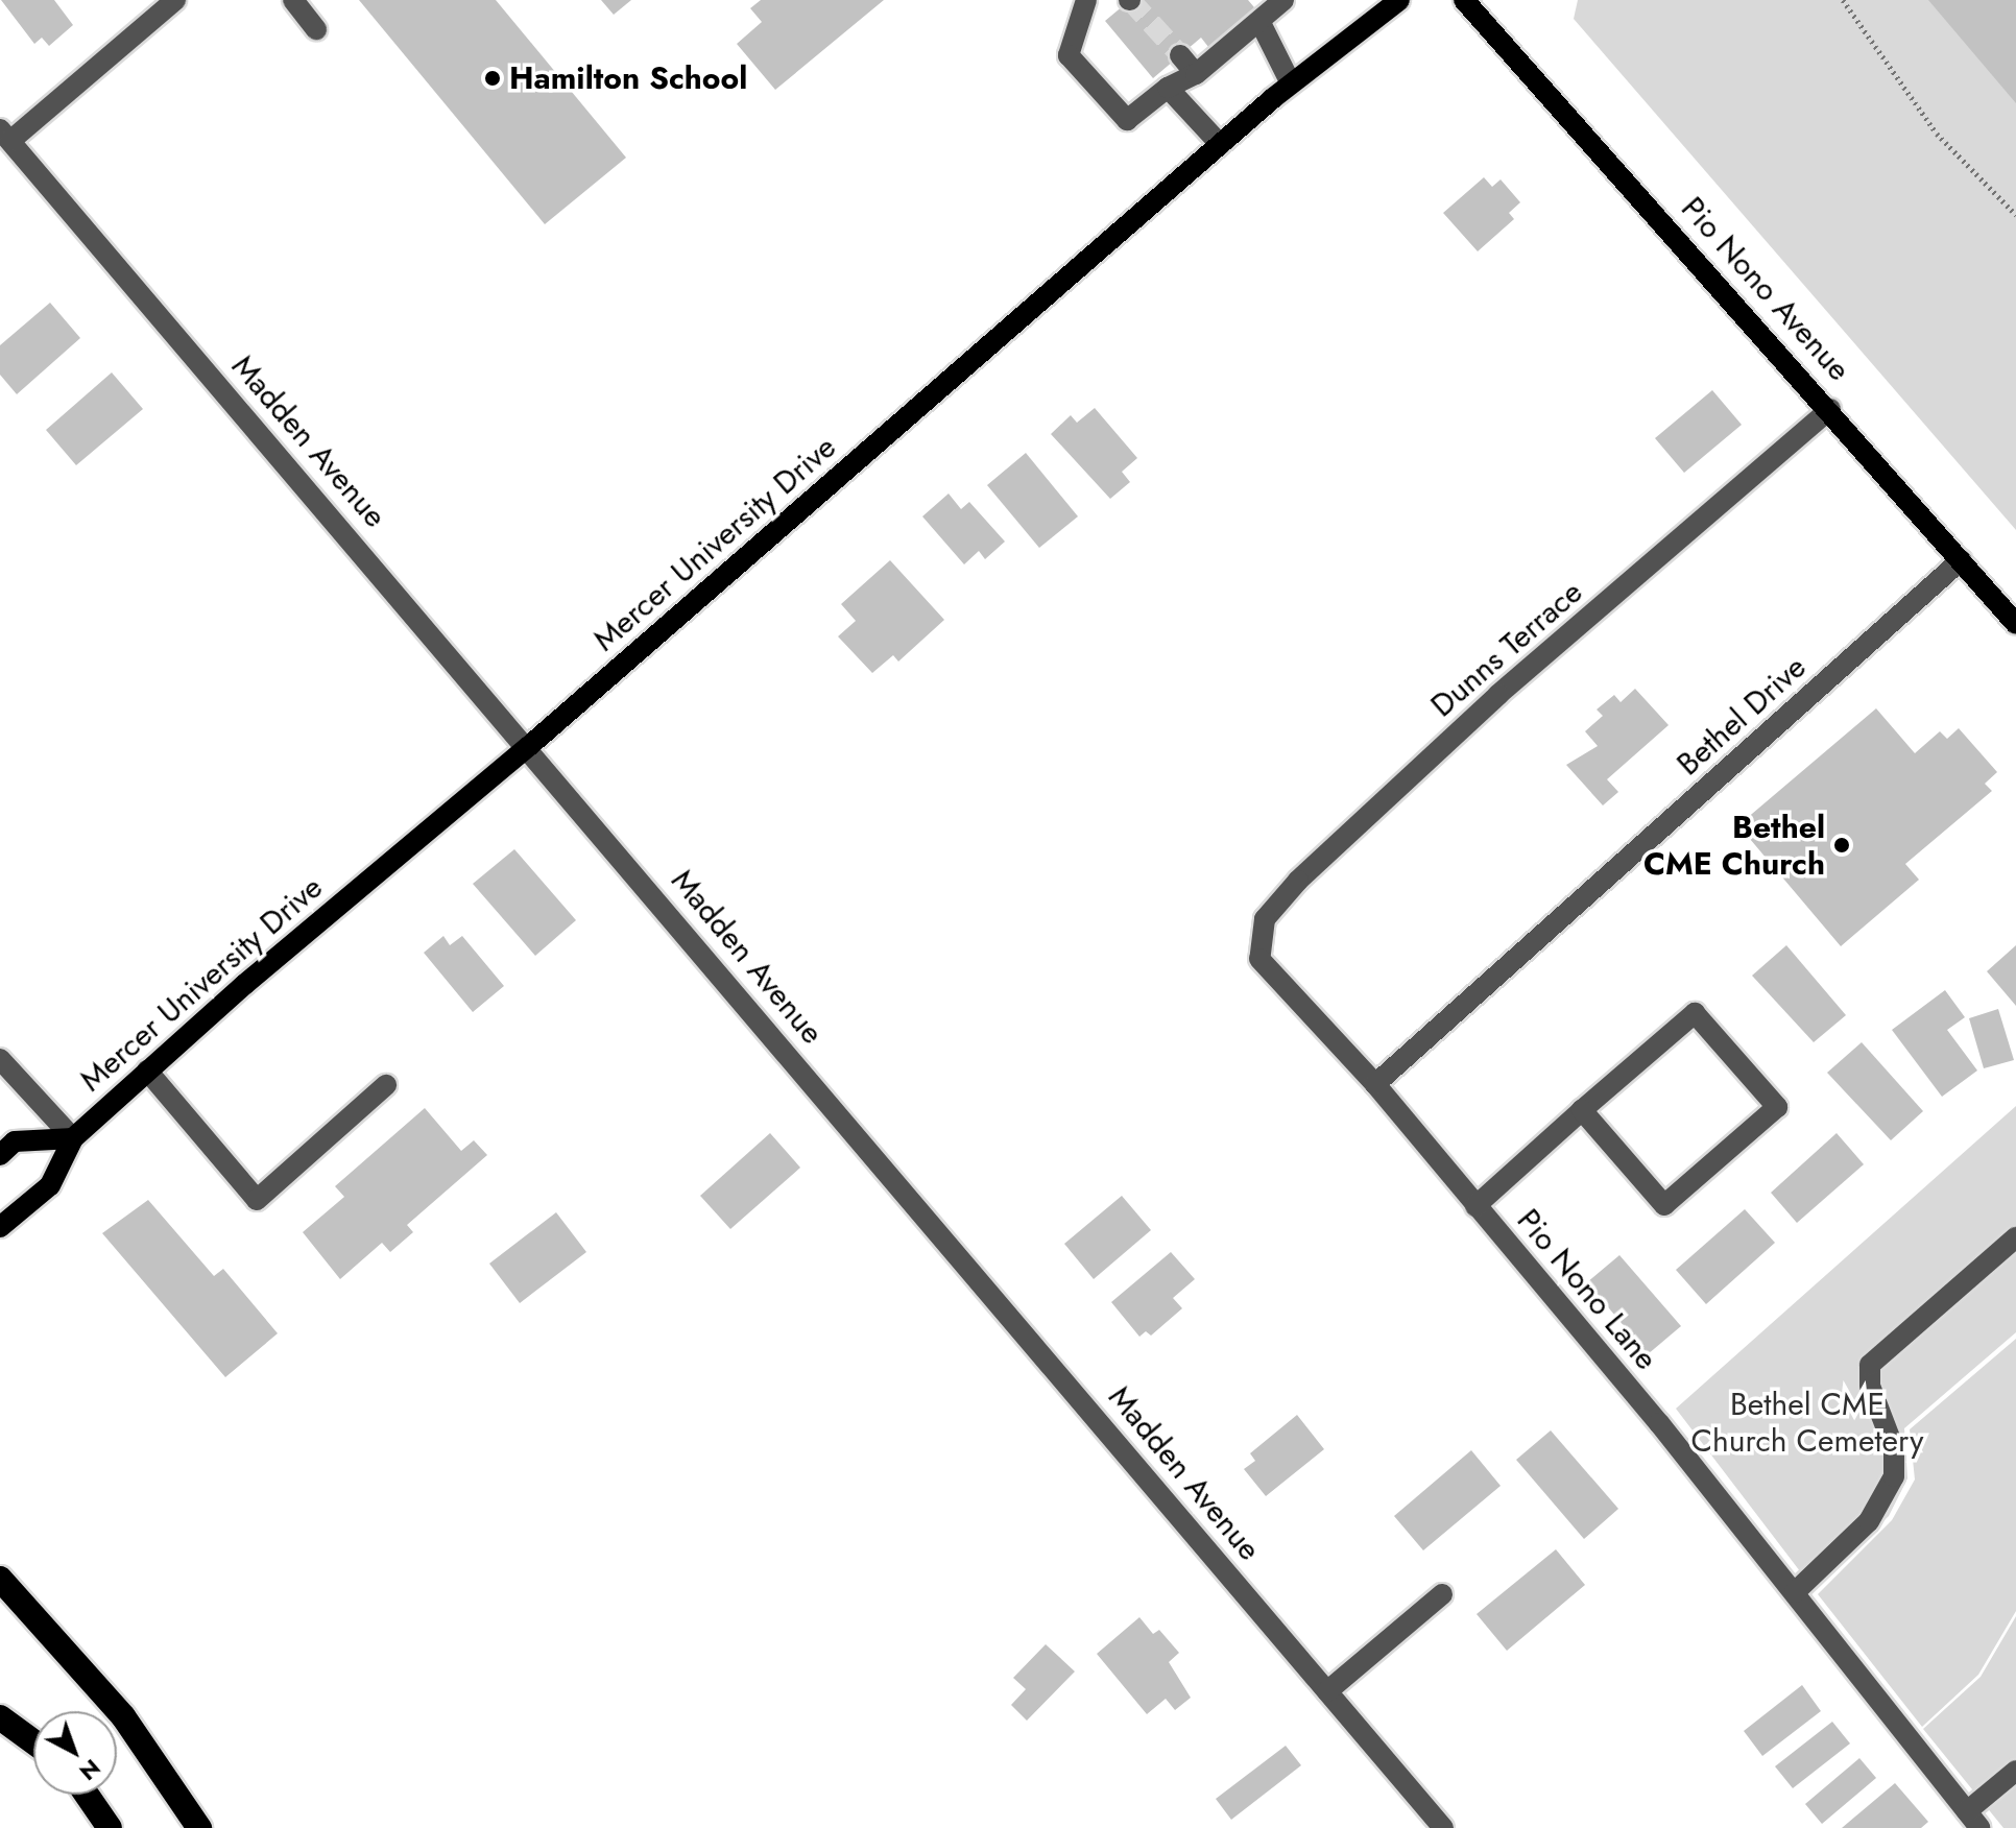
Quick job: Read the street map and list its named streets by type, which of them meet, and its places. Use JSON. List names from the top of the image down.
{
  "streets": {
    "main road": ["Pio Nono Avenue", "Mercer University Drive"],
    "street": [
      "Madden Avenue",
      "Dunns Terrace",
      "Bethel Drive",
      "Pio Nono Lane"
    ]
  },
  "crossings": [
    ["Pio Nono Avenue", "Dunns Terrace"],
    ["Pio Nono Avenue", "Bethel Drive"],
    ["Madden Avenue", "Mercer University Drive"],
    ["Dunns Terrace", "Pio Nono Lane"],
    ["Bethel Drive", "Pio Nono Lane"]
  ],
  "parks": ["Bethel CME Church Cemetery"],
  "places": ["Hamilton School", "Bethel CME Church"],
  "north": "bottom right"
}
